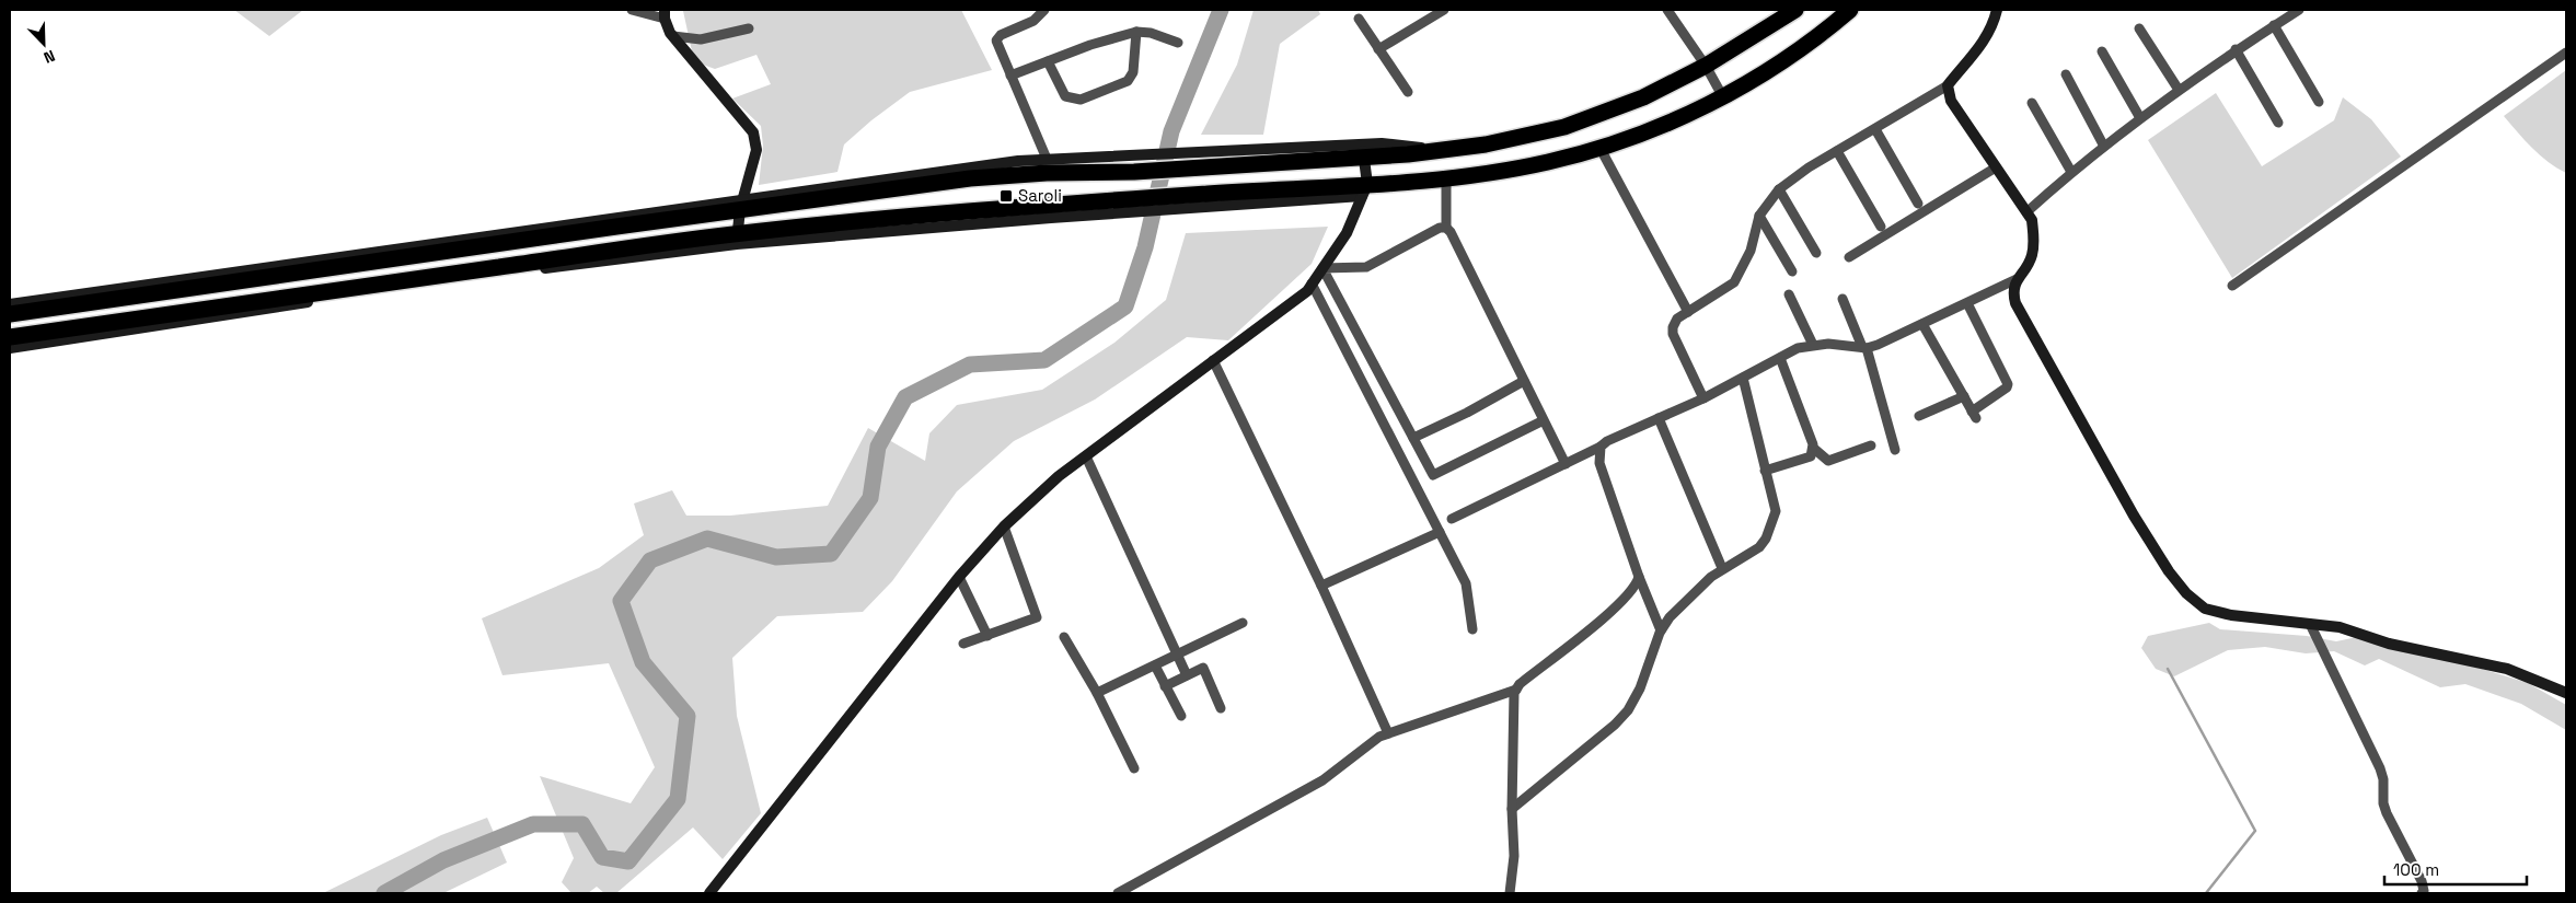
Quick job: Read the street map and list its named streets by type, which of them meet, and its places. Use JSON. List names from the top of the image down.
{
  "places": {
    "transit": ["Saroli"]
  },
  "scale_bar": "100 m",
  "north": "bottom right"
}
